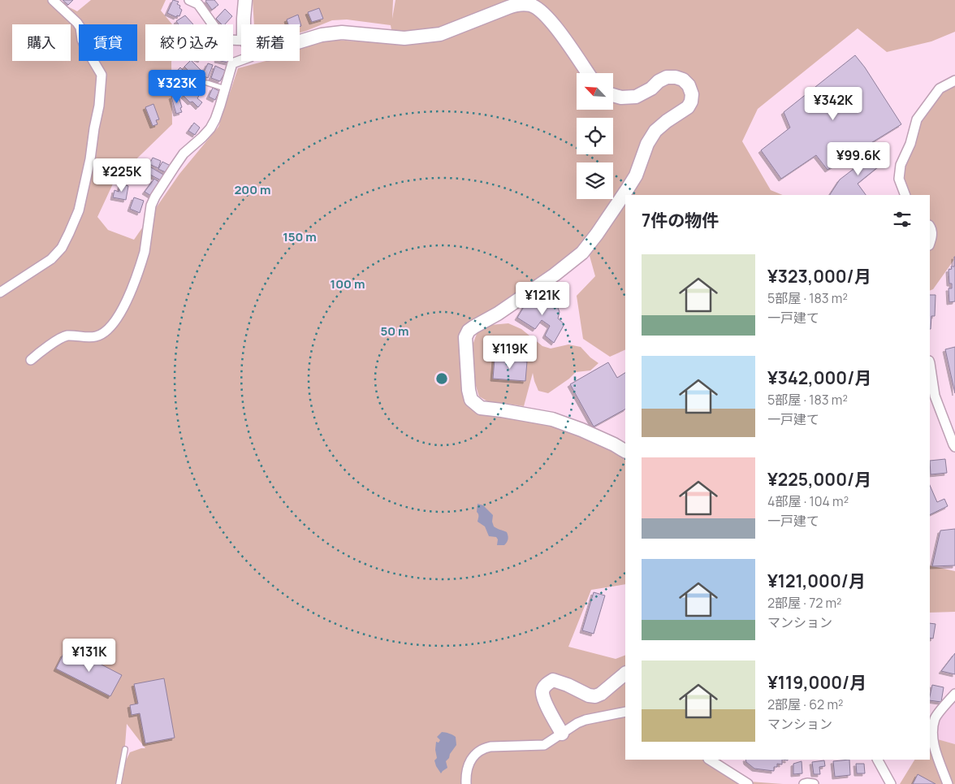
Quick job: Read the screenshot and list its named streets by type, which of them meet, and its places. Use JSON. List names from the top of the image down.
{
  "north": "top left",
  "page": {
    "chip": [
      "購入",
      "賃貸",
      "絞り込み",
      "新着"
    ],
    "price": [
      "¥323K",
      "¥342K",
      "¥99.6K",
      "¥225K",
      "¥121K",
      "¥119K",
      "¥131K"
    ],
    "heading": "7件の物件",
    "list": [
      {
        "name": "¥323,000/月",
        "note": "5部屋 · 183 m² · 一戸建て"
      },
      {
        "name": "¥342,000/月",
        "note": "5部屋 · 183 m² · 一戸建て"
      },
      {
        "name": "¥225,000/月",
        "note": "4部屋 · 104 m² · 一戸建て"
      },
      {
        "name": "¥121,000/月",
        "note": "2部屋 · 72 m² · マンション"
      },
      {
        "name": "¥119,000/月",
        "note": "2部屋 · 62 m² · マンション"
      }
    ]
  },
  "rings": [
    "200 m",
    "150 m",
    "100 m",
    "50 m"
  ]
}
